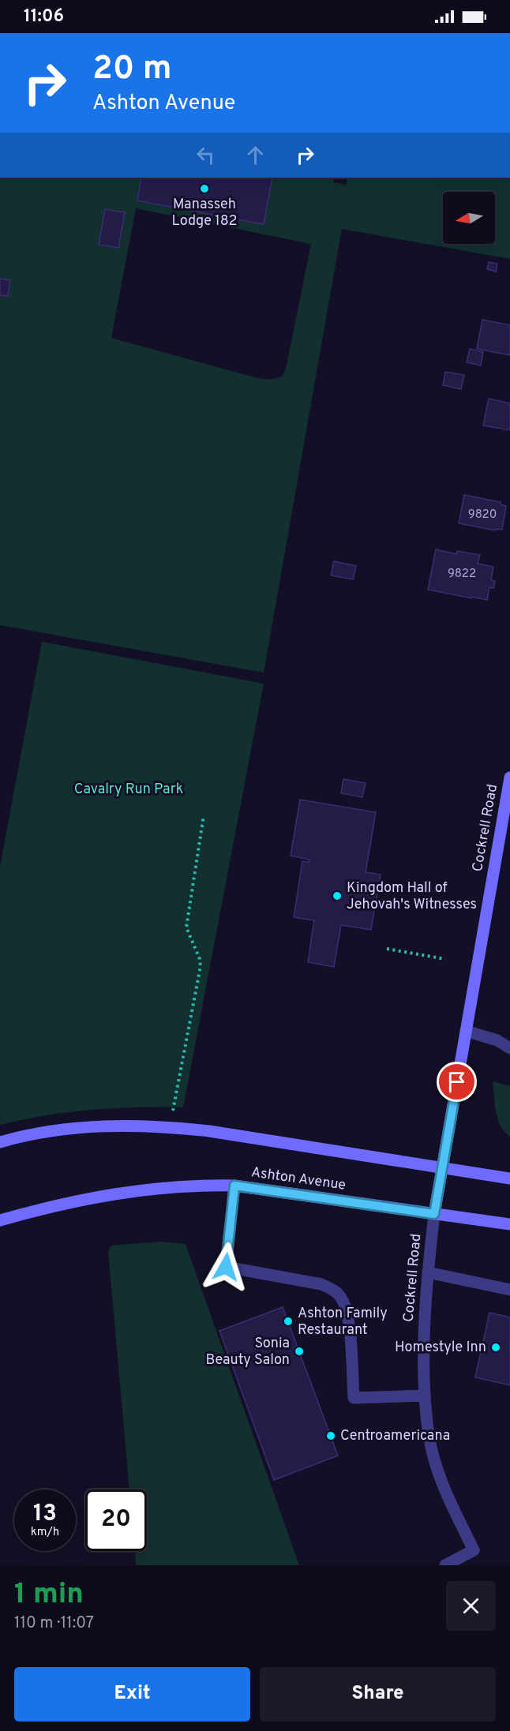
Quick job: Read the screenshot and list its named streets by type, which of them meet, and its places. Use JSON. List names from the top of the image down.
{
  "streets": {
    "street": ["Cockrell Road", "Ashton Avenue"]
  },
  "crossings": [
    ["Cockrell Road", "Ashton Avenue"]
  ],
  "parks": ["Cavalry Run Park"],
  "places": [
    "Manasseh Lodge 182",
    "Kingdom Hall of Jehovah's Witnesses",
    "Ashton Family Restaurant",
    "Homestyle Inn",
    "Sonia Beauty Salon",
    "Centroamericana"
  ],
  "house_numbers": ["9820", "9822"],
  "north": "left",
  "page": {
    "status": "11:06",
    "turn": ["20 m", "Ashton Avenue"],
    "speed": "13 km/h",
    "limit": "20",
    "heading": ["1 min", "110 m · 11:07"],
    "buttons": ["Exit", "Share"]
  }
}
